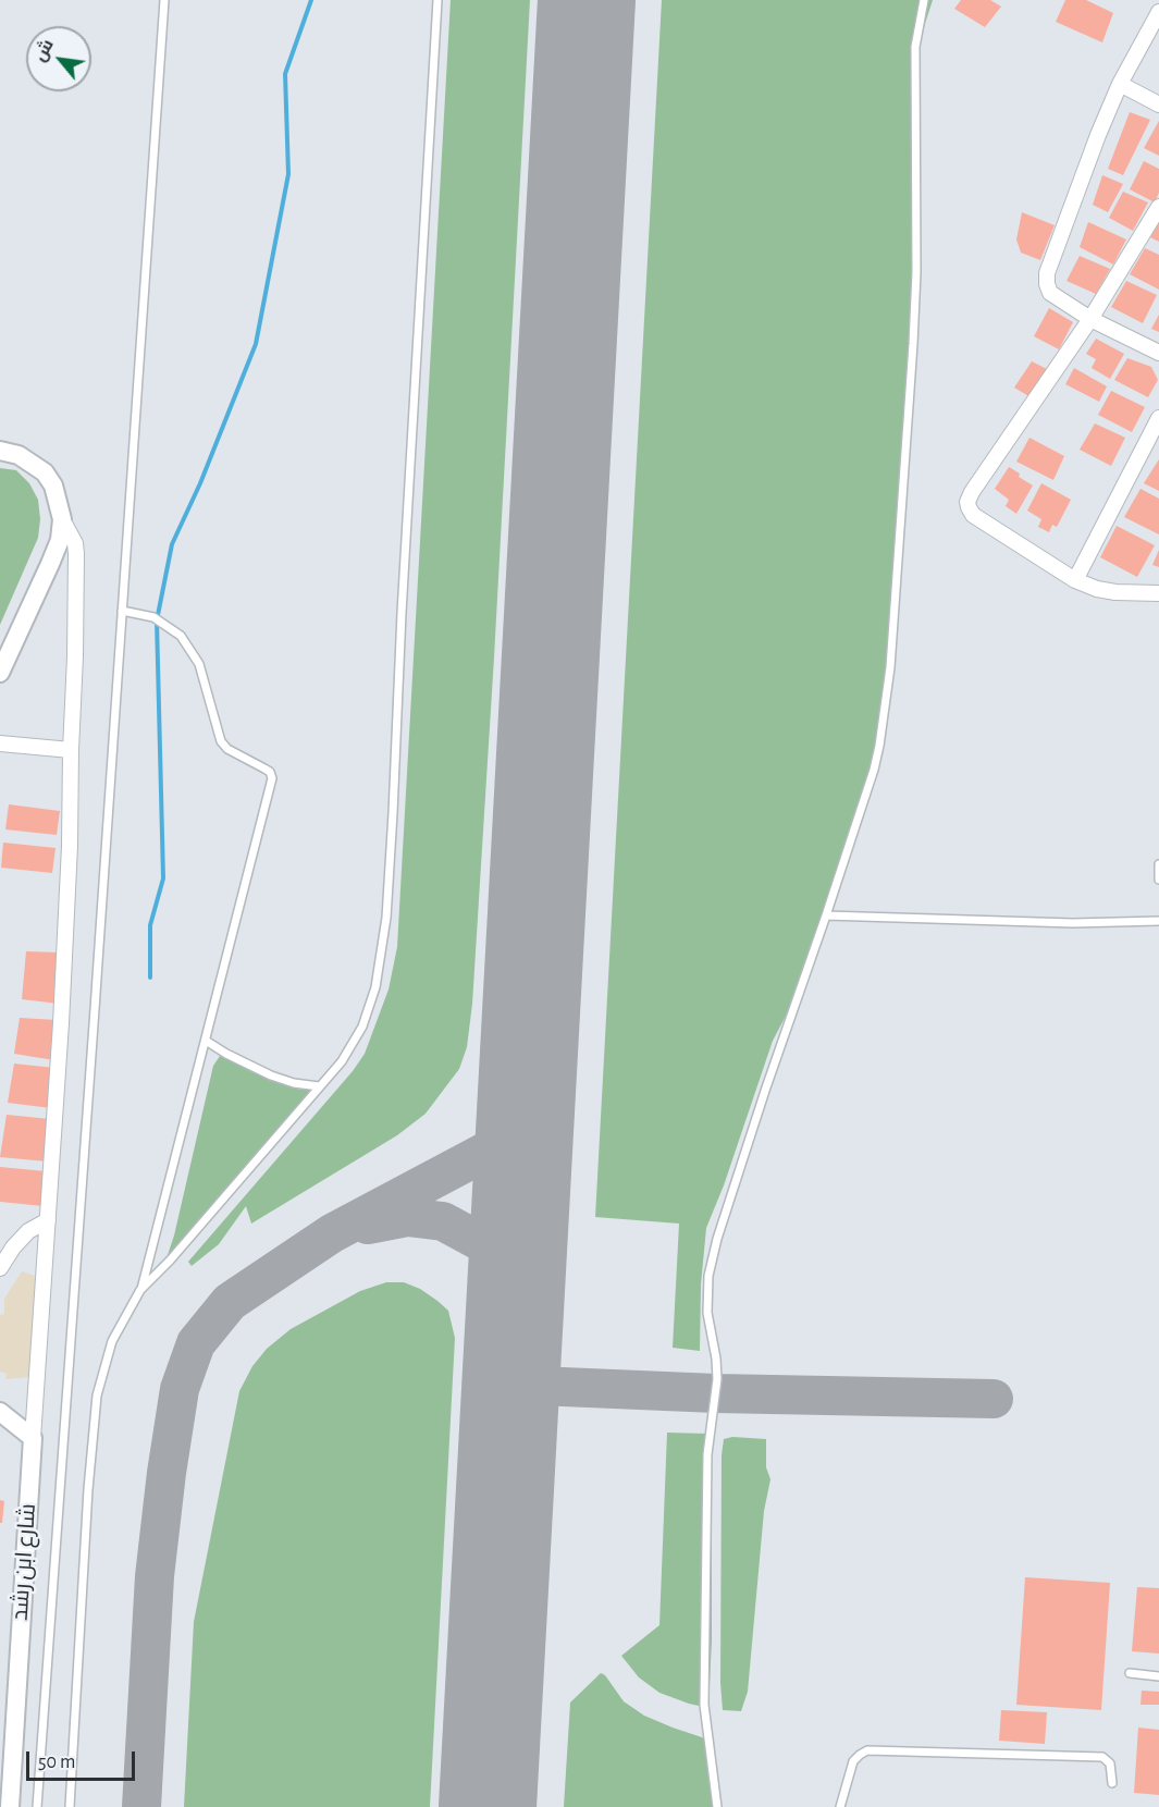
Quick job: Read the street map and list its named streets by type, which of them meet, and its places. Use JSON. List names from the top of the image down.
{
  "streets": {
    "street": ["شارع ابن رشد"]
  },
  "scale_bar": "50 m",
  "north": "top left"
}
